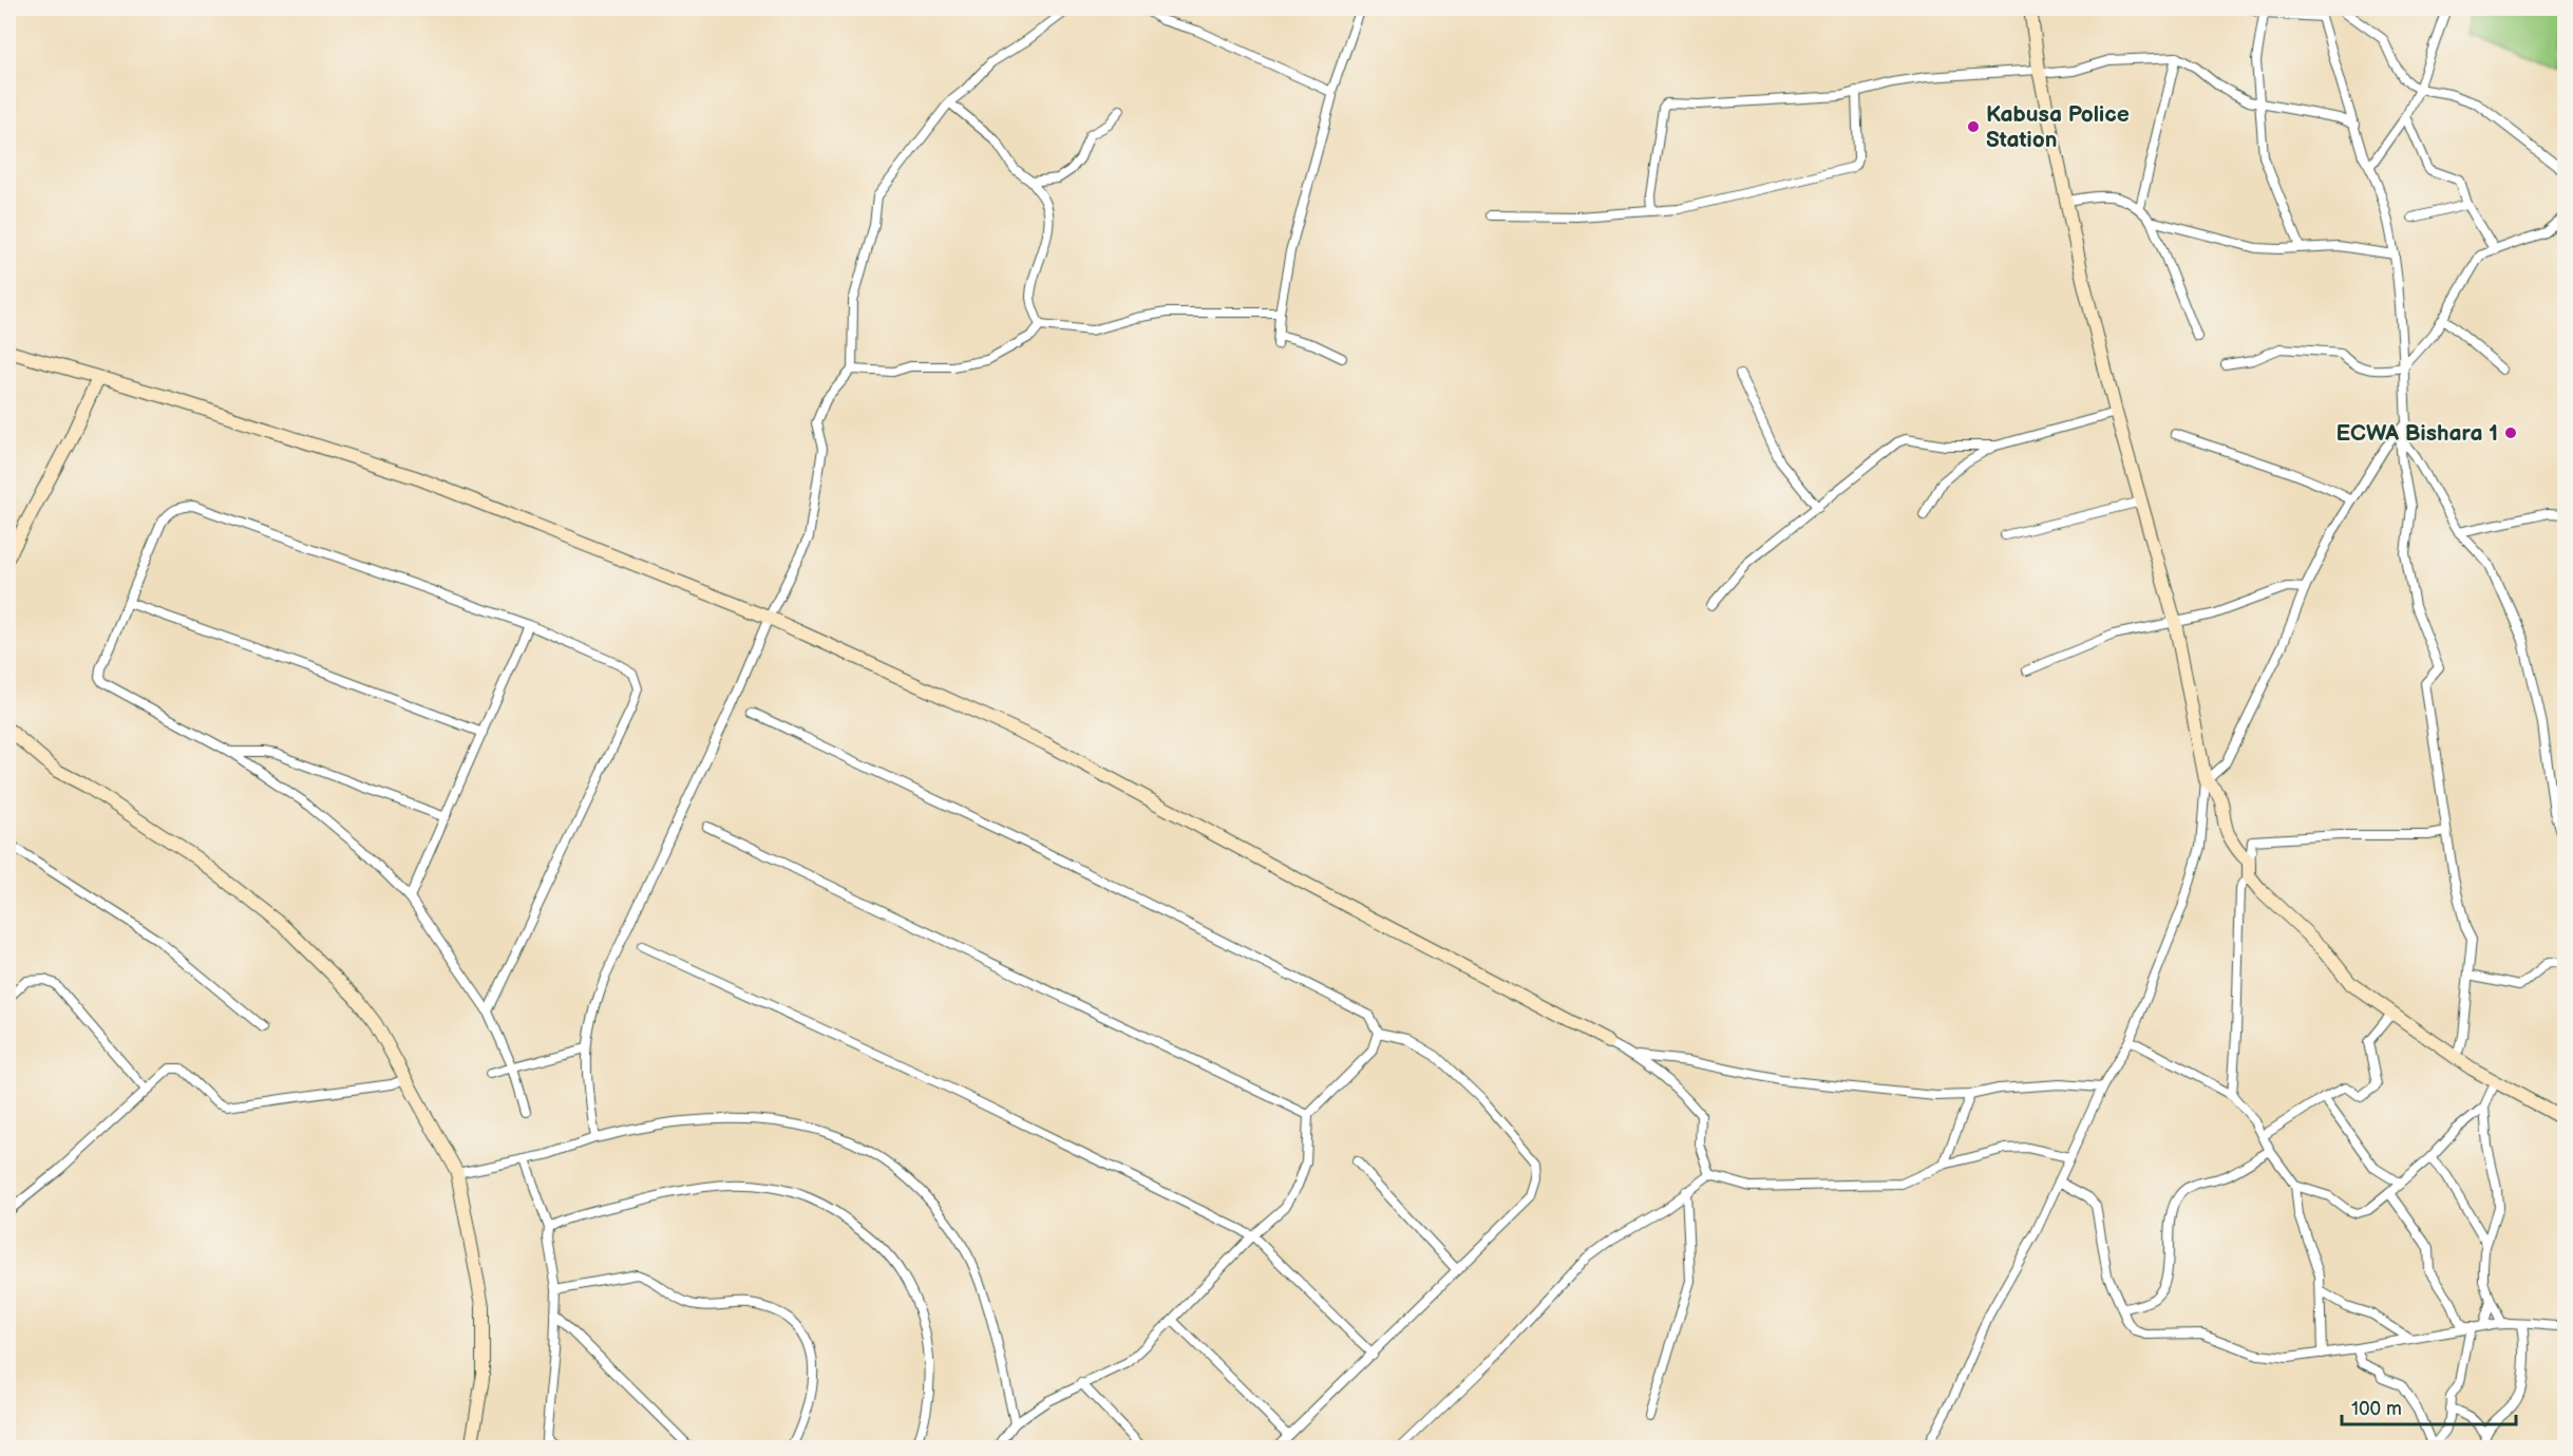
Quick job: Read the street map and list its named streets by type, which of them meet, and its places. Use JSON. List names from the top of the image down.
{
  "places": ["Kabusa Police Station", "ECWA Bishara 1"],
  "scale_bar": "100 m"
}
